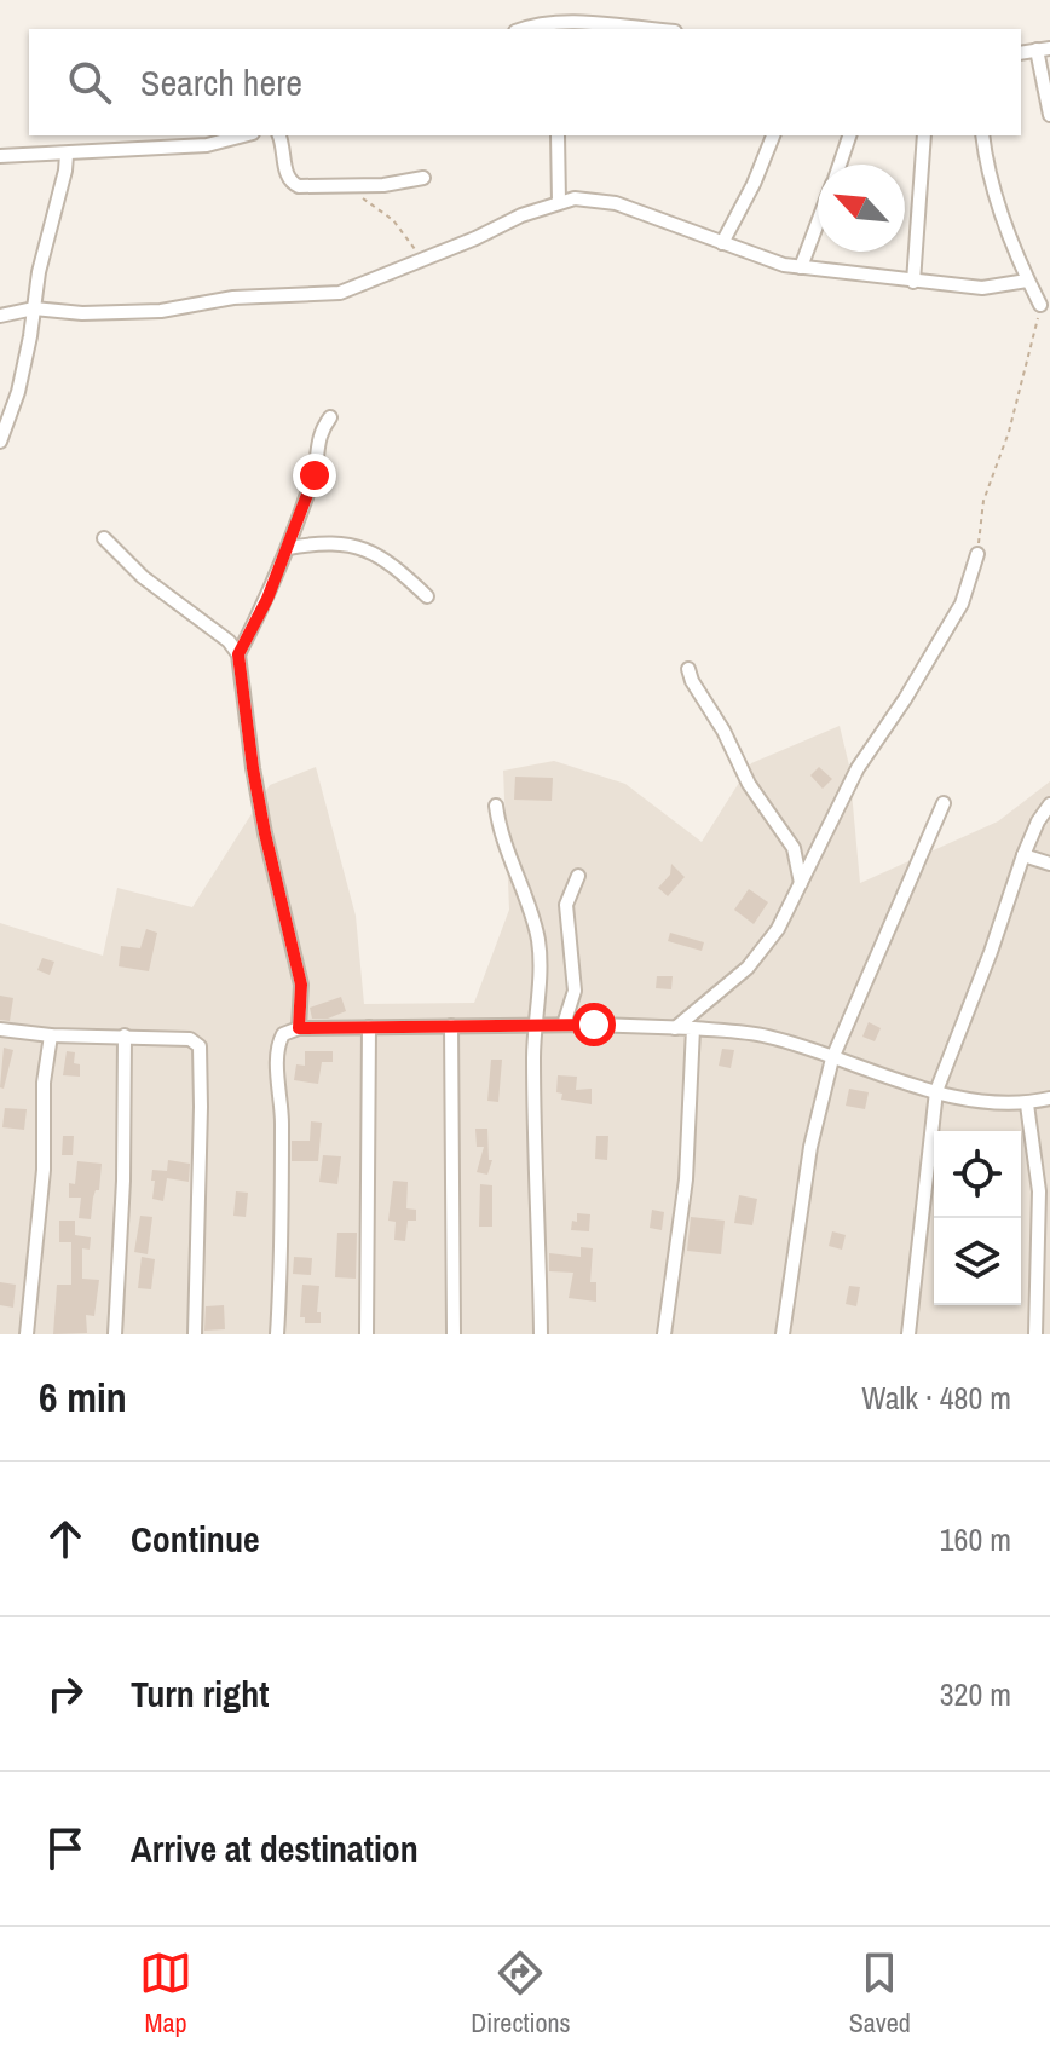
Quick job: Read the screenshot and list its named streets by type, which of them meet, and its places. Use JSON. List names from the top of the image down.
{
  "north": "top left",
  "page": {
    "search": "Search here",
    "heading": ["6 min", "Walk · 480 m"],
    "list": [
      ["Continue", "160 m"],
      ["Turn right", "320 m"],
      "Arrive at destination"
    ],
    "nav": ["Map", "Directions", "Saved"]
  }
}
